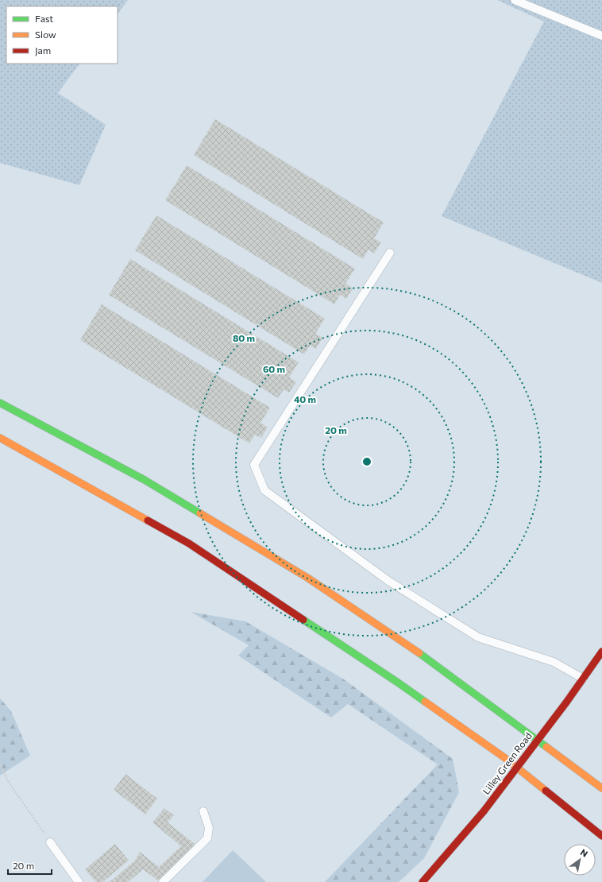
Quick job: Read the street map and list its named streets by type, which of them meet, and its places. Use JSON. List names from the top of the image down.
{
  "streets": {
    "main road": ["Lilley Green Road"]
  },
  "legend": ["Fast", "Slow", "Jam"],
  "scale_bar": "20 m",
  "north": "top right",
  "rings": [
    "80 m",
    "60 m",
    "40 m",
    "20 m"
  ]
}
